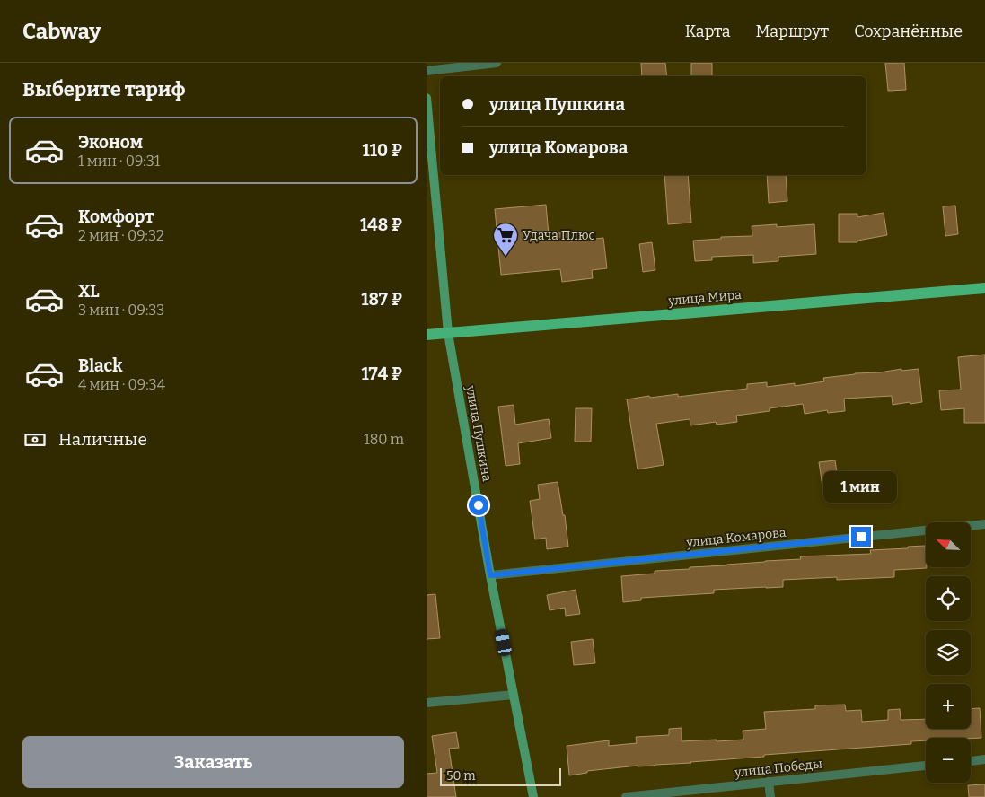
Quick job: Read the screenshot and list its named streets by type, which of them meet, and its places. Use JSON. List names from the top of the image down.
{
  "streets": {
    "main road": ["улица Мира"],
    "street": ["улица Пушкина", "улица Комарова", "улица Победы"]
  },
  "crossings": [
    ["улица Мира", "улица Пушкина"],
    ["улица Пушкина", "улица Комарова"]
  ],
  "places": {
    "supermarket": ["Удача Плюс"]
  },
  "scale_bar": "50 m",
  "north": "top left",
  "page": {
    "header": "Cabway",
    "nav": ["Карта", "Маршрут", "Сохранённые"],
    "heading": "Выберите тариф",
    "banner": ["улица Пушкина", "улица Комарова"],
    "list": [
      {
        "name": "Эконом",
        "note": "1 мин · 09:31",
        "value": "110 ₽"
      },
      {
        "name": "Комфорт",
        "note": "2 мин · 09:32",
        "value": "148 ₽"
      },
      {
        "name": "XL",
        "note": "3 мин · 09:33",
        "value": "187 ₽"
      },
      {
        "name": "Black",
        "note": "4 мин · 09:34",
        "value": "174 ₽"
      }
    ],
    "pay": ["Наличные", "180 m"],
    "bubble": "1 мин",
    "map_buttons": ["+", "−"],
    "buttons": "Заказать",
    "scale": "50 m"
  }
}
